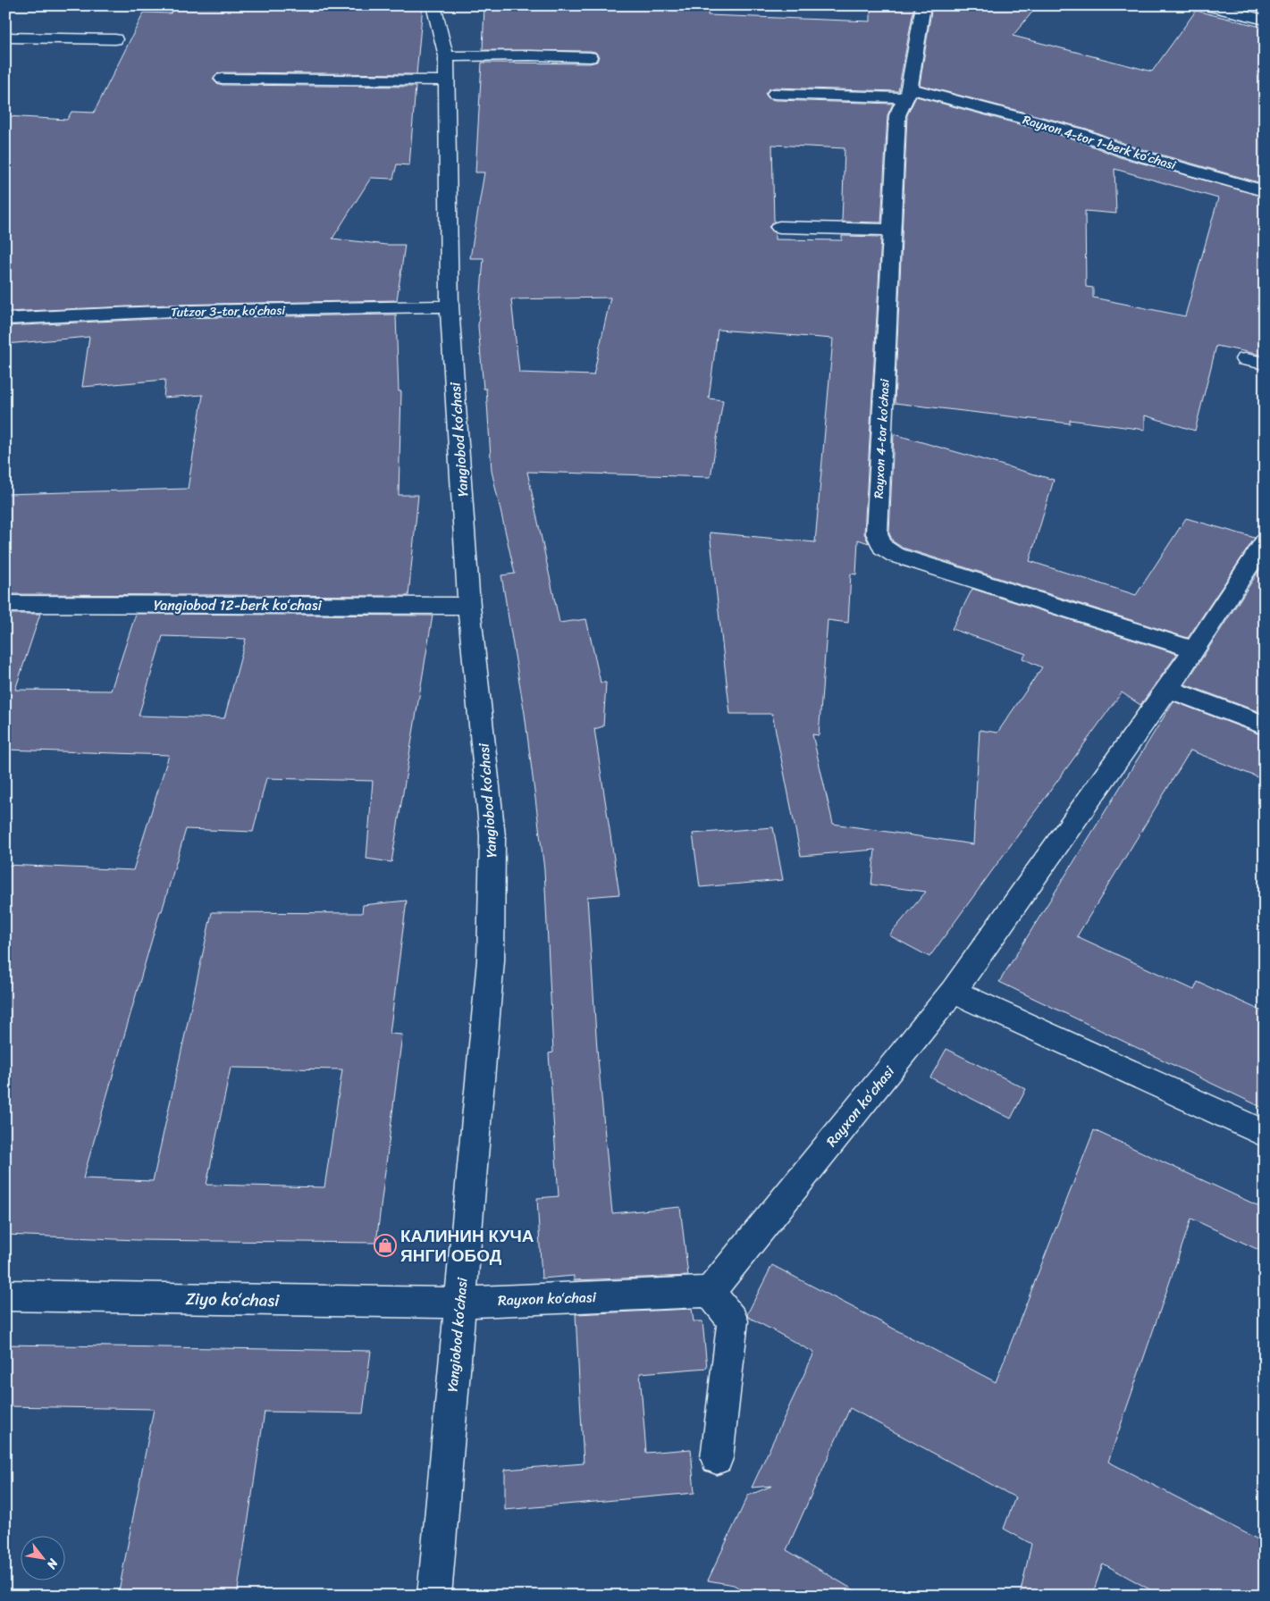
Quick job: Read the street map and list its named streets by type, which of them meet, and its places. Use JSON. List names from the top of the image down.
{
  "streets": {
    "street": [
      "Rayxon 4-tor 1-berk koʻchasi",
      "Tutzor 3-tor koʻchasi",
      "Rayxon 4-tor koʻchasi",
      "Yangiobod koʻchasi",
      "Yangiobod 12-berk koʻchasi",
      "Rayxon koʻchasi",
      "Ziyo koʻchasi"
    ]
  },
  "crossings": [
    ["Rayxon 4-tor 1-berk koʻchasi", "Rayxon 4-tor koʻchasi"],
    ["Tutzor 3-tor koʻchasi", "Yangiobod koʻchasi"],
    ["Rayxon 4-tor koʻchasi", "Rayxon koʻchasi"],
    ["Yangiobod koʻchasi", "Yangiobod 12-berk koʻchasi"],
    ["Yangiobod koʻchasi", "Rayxon koʻchasi"],
    ["Yangiobod koʻchasi", "Ziyo koʻchasi"],
    ["Rayxon koʻchasi", "Ziyo koʻchasi"]
  ],
  "places": {
    "shop": ["КАЛИНИН КУЧА ЯНГИ ОБОД"]
  },
  "north": "bottom right"
}
